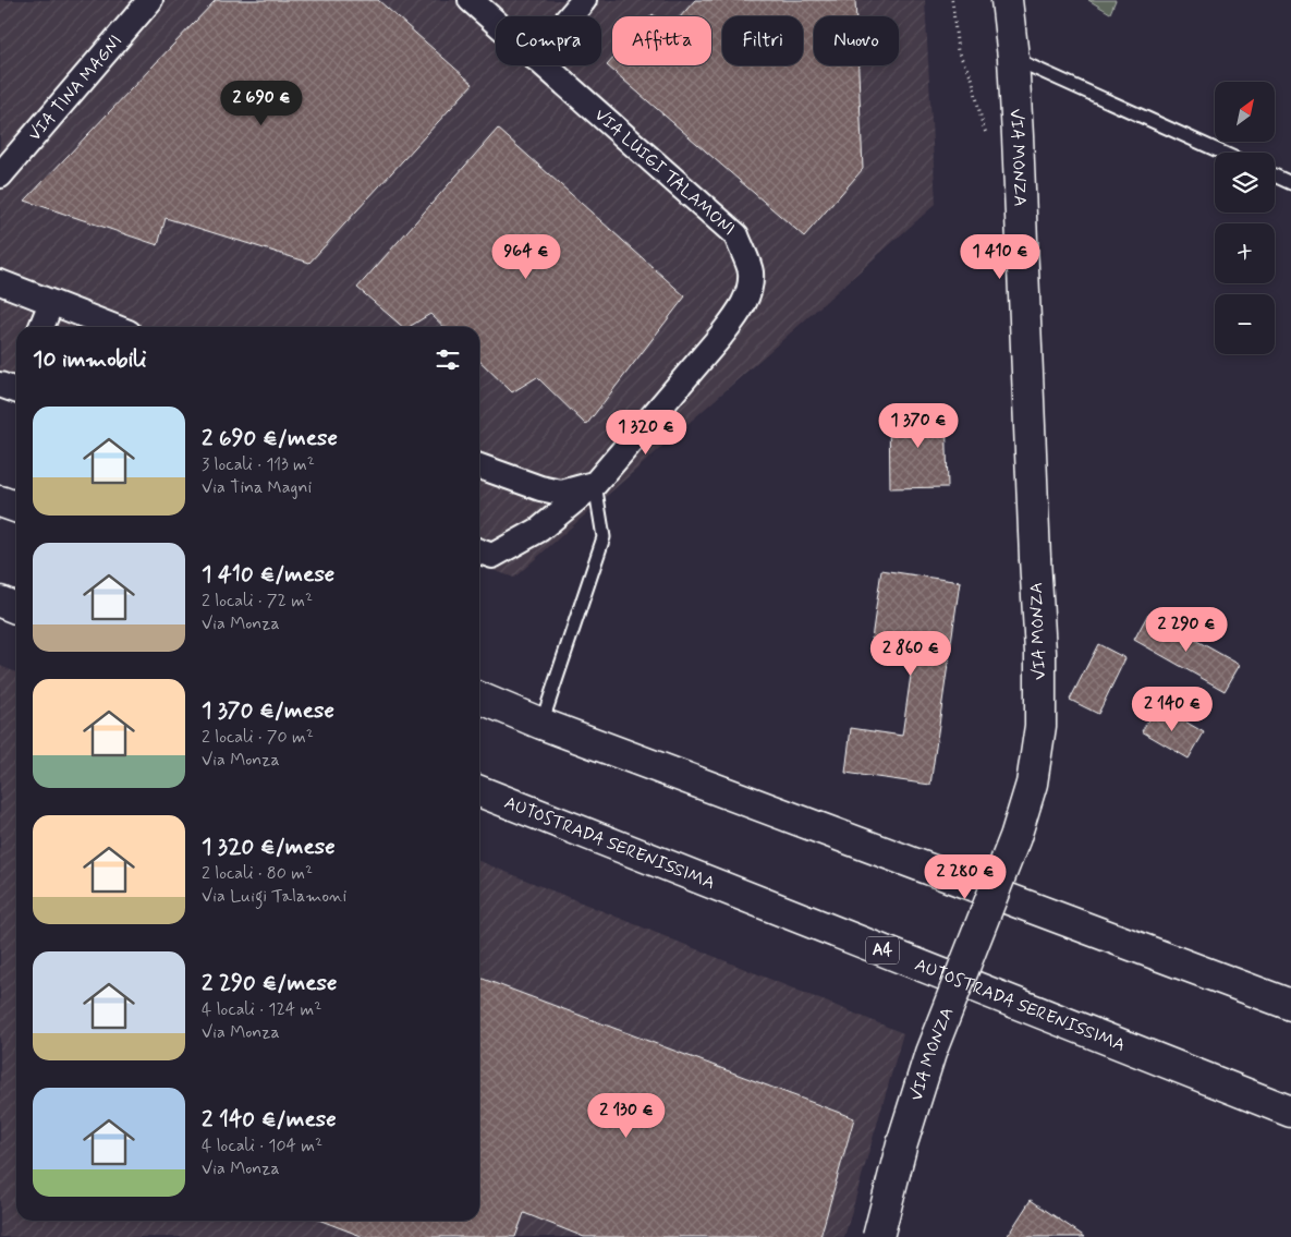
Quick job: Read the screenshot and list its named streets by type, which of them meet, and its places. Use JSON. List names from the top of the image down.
{
  "streets": {
    "main road": ["VIA MONZA", "AUTOSTRADA SERENISSIMA", "A4"],
    "street": ["VIA TINA MAGNI", "VIA LUIGI TALAMONI"]
  },
  "north": "top right",
  "page": {
    "chip": [
      "Compra",
      "Affitta",
      "Filtri",
      "Nuovo"
    ],
    "price": [
      "2 690 €",
      "964 €",
      "1 410 €",
      "1 370 €",
      "1 320 €",
      "2 290 €",
      "2 860 €",
      "2 140 €",
      "2 280 €",
      "2 130 €"
    ],
    "map_buttons": ["+", "−"],
    "heading": "10 immobili",
    "list": [
      {
        "name": "2 690 €/mese",
        "note": "3 locali · 113 m² · Via Tina Magni"
      },
      {
        "name": "1 410 €/mese",
        "note": "2 locali · 72 m² · Via Monza"
      },
      {
        "name": "1 370 €/mese",
        "note": "2 locali · 70 m² · Via Monza"
      },
      {
        "name": "1 320 €/mese",
        "note": "2 locali · 80 m² · Via Luigi Talamoni"
      },
      {
        "name": "2 290 €/mese",
        "note": "4 locali · 124 m² · Via Monza"
      },
      {
        "name": "2 140 €/mese",
        "note": "4 locali · 104 m² · Via Monza"
      }
    ]
  }
}
